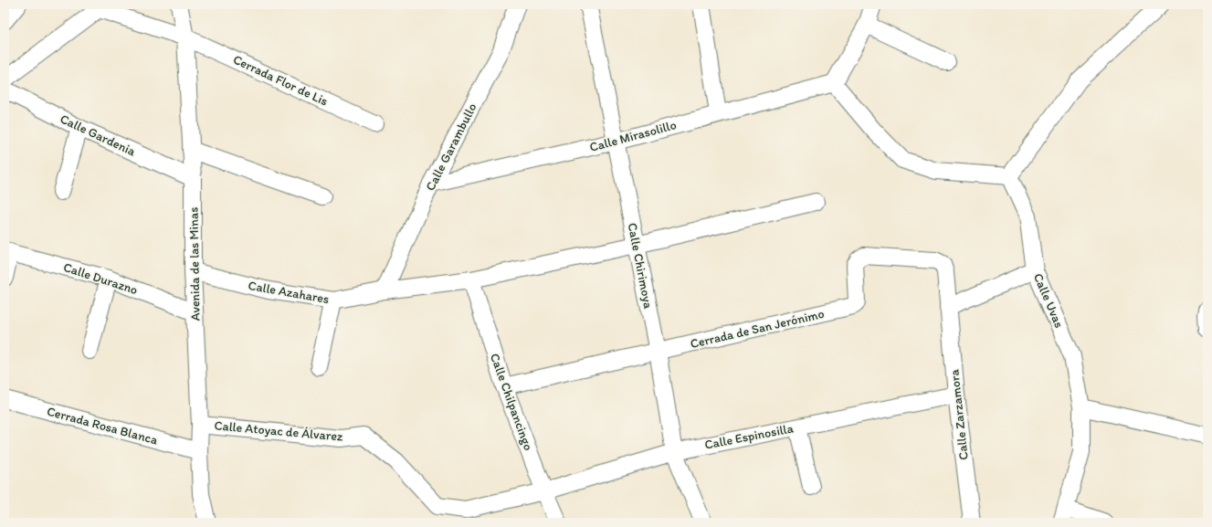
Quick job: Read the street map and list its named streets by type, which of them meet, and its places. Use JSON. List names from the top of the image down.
{
  "streets": {
    "street": [
      "Cerrada Flor de Lis",
      "Calle Gardenia",
      "Calle Mirasolillo",
      "Calle Garambullo",
      "Avenida de las Minas",
      "Calle Chirimoya",
      "Calle Durazno",
      "Calle Azahares",
      "Calle Uvas",
      "Cerrada de San Jerónimo",
      "Calle Chilpancingo",
      "Calle Zarzamora",
      "Cerrada Rosa Blanca",
      "Calle Atoyac de Álvarez",
      "Calle Espinosilla"
    ]
  },
  "crossings": [
    ["Cerrada Flor de Lis", "Avenida de las Minas"],
    ["Calle Gardenia", "Avenida de las Minas"],
    ["Calle Mirasolillo", "Calle Garambullo"],
    ["Calle Mirasolillo", "Calle Chirimoya"],
    ["Calle Garambullo", "Calle Azahares"],
    ["Avenida de las Minas", "Calle Durazno"],
    ["Avenida de las Minas", "Calle Azahares"],
    ["Avenida de las Minas", "Cerrada Rosa Blanca"],
    ["Avenida de las Minas", "Calle Atoyac de Álvarez"],
    ["Calle Chirimoya", "Calle Azahares"],
    ["Calle Chirimoya", "Cerrada de San Jerónimo"],
    ["Calle Chirimoya", "Calle Espinosilla"],
    ["Calle Azahares", "Calle Chilpancingo"],
    ["Cerrada de San Jerónimo", "Calle Chilpancingo"],
    ["Cerrada de San Jerónimo", "Calle Zarzamora"],
    ["Calle Chilpancingo", "Calle Atoyac de Álvarez"],
    ["Calle Chilpancingo", "Calle Espinosilla"],
    ["Calle Zarzamora", "Calle Espinosilla"],
    ["Calle Atoyac de Álvarez", "Calle Espinosilla"]
  ]
}
